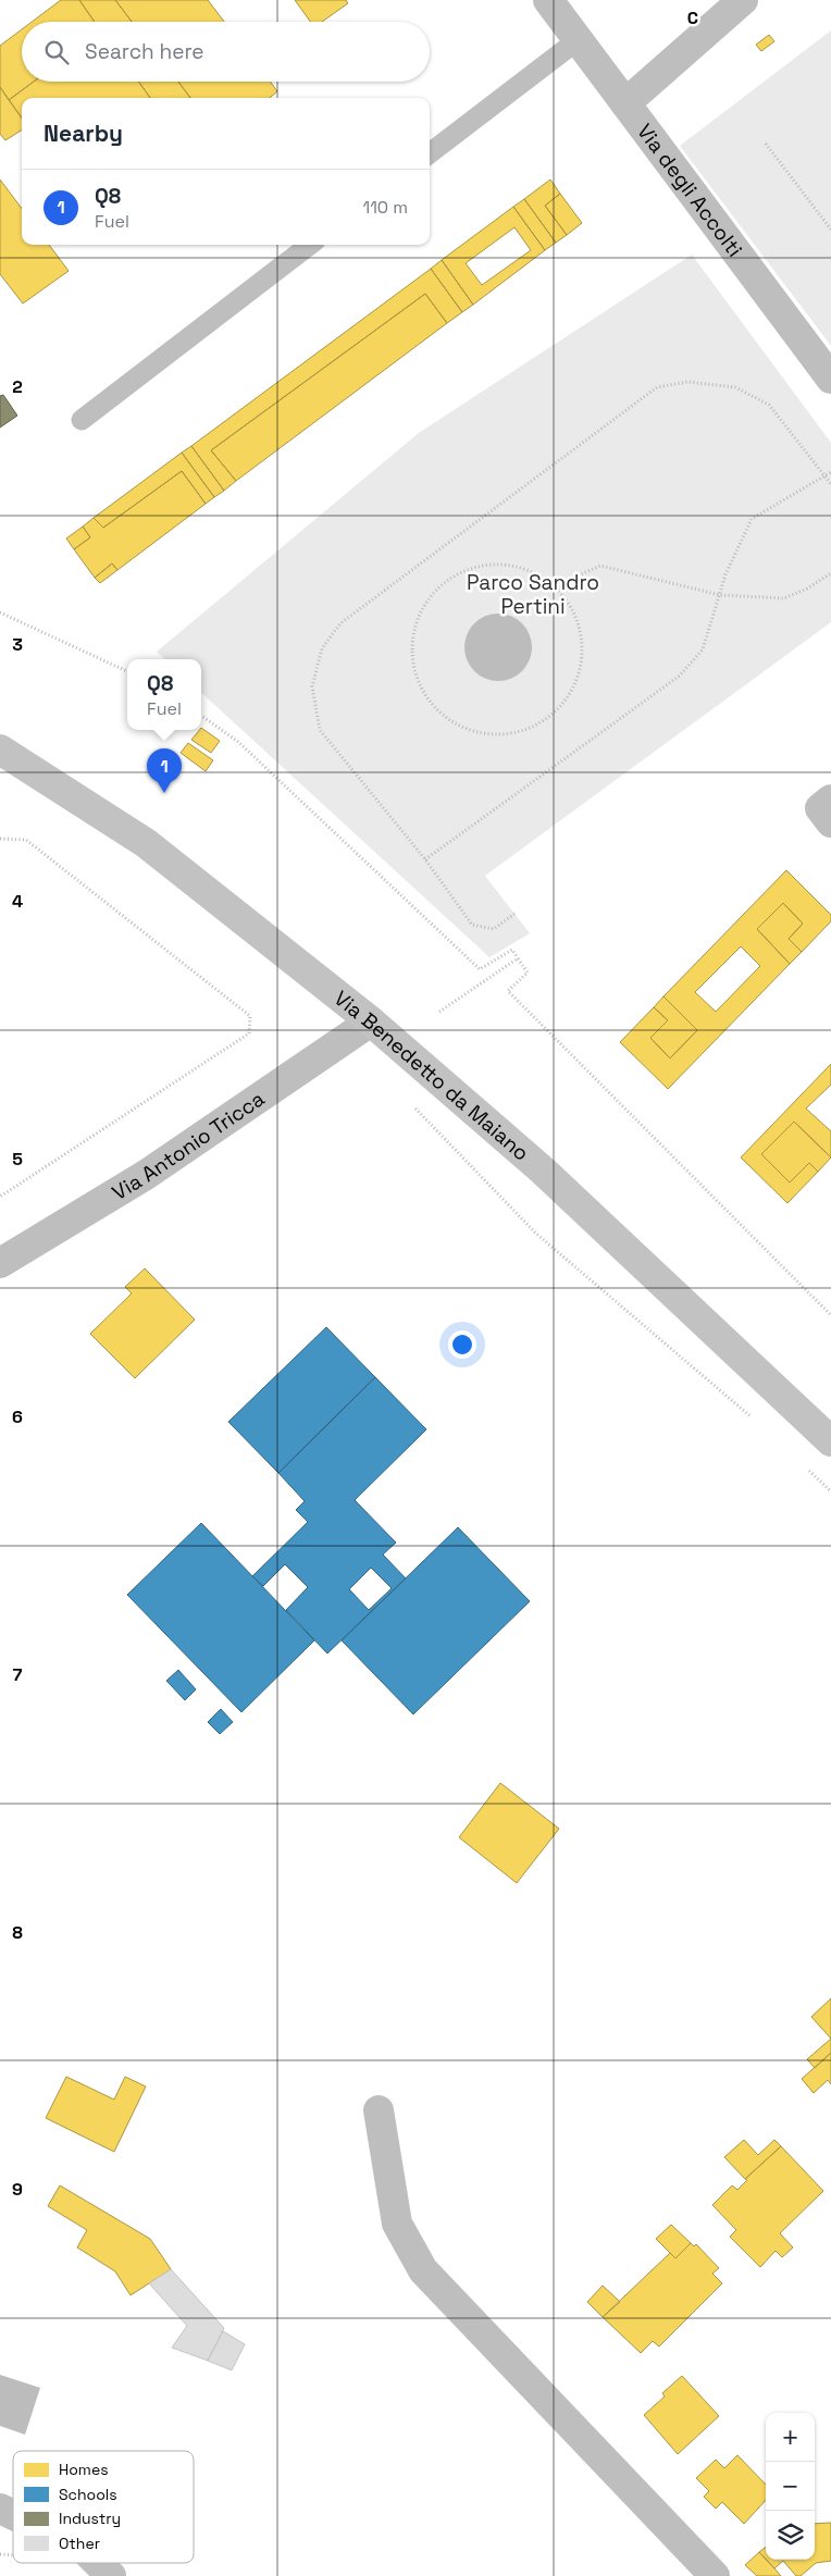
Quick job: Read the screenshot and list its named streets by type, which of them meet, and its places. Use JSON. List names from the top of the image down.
{
  "streets": {
    "main road": ["Via Benedetto da Maiano"],
    "street": ["Via degli Accolti", "Via Antonio Tricca"]
  },
  "crossings": [
    ["Via Benedetto da Maiano", "Via Antonio Tricca"]
  ],
  "parks": ["Parco Sandro Pertini"],
  "legend": [
    "Homes",
    "Schools",
    "Industry",
    "Other"
  ],
  "page": {
    "search": "Search here",
    "heading": "Nearby",
    "list": [
      {
        "mark": "1",
        "name": "Q8",
        "note": "Fuel",
        "value": "110 m"
      }
    ],
    "popup": ["Q8", "Fuel"],
    "pins": "1",
    "map_buttons": ["+", "−"]
  },
  "grid": {
    "columns": ["C"],
    "rows": [
      "2",
      "3",
      "4",
      "5",
      "6",
      "7",
      "8",
      "9"
    ]
  }
}
